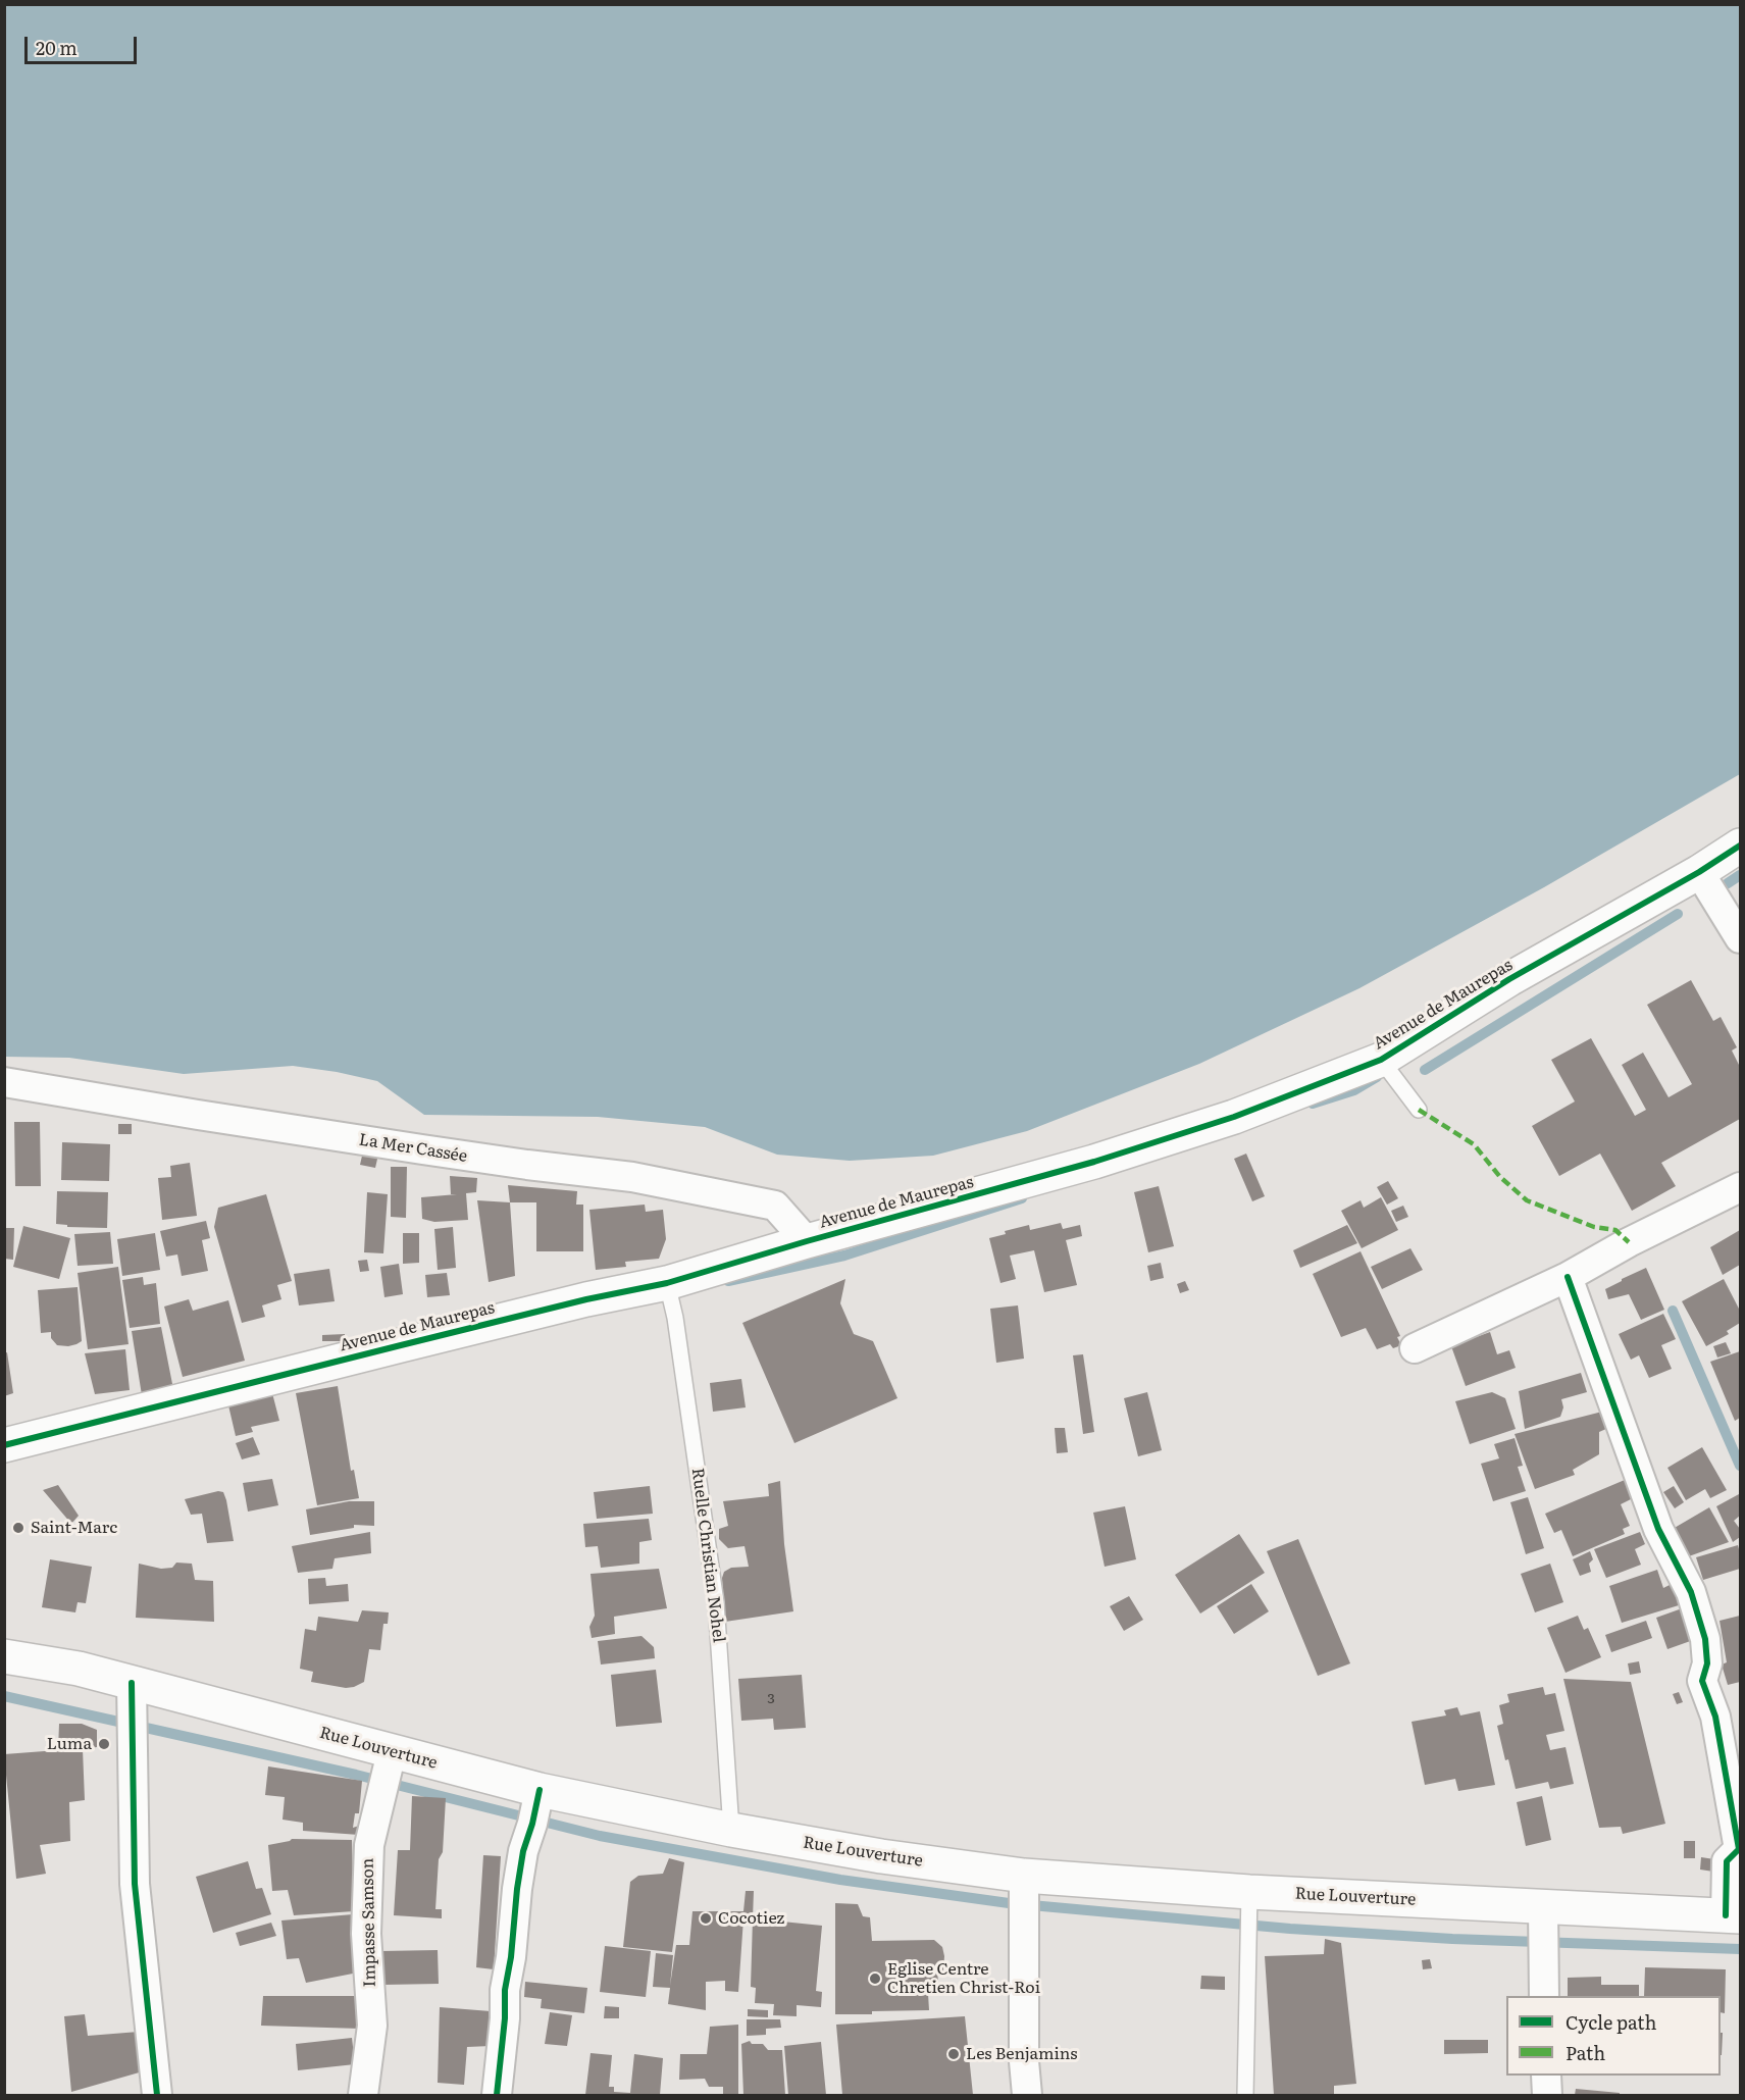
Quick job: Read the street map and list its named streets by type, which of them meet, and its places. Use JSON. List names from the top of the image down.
{
  "streets": {
    "street": [
      "Avenue de Maurepas",
      "La Mer Cassée",
      "Rue Louverture",
      "Impasse Samson"
    ],
    "lane": ["Ruelle Christian Nohel"]
  },
  "crossings": [
    ["Avenue de Maurepas", "La Mer Cassée"],
    ["Avenue de Maurepas", "Ruelle Christian Nohel"],
    ["Ruelle Christian Nohel", "Rue Louverture"],
    ["Rue Louverture", "Impasse Samson"]
  ],
  "places": [
    "Saint-Marc",
    "Luma",
    "Cocotiez",
    "Eglise Centre Chretien Christ-Roi",
    "Les Benjamins"
  ],
  "house_numbers": ["3"],
  "legend": ["Cycle path", "Path"],
  "scale_bar": "20 m"
}
